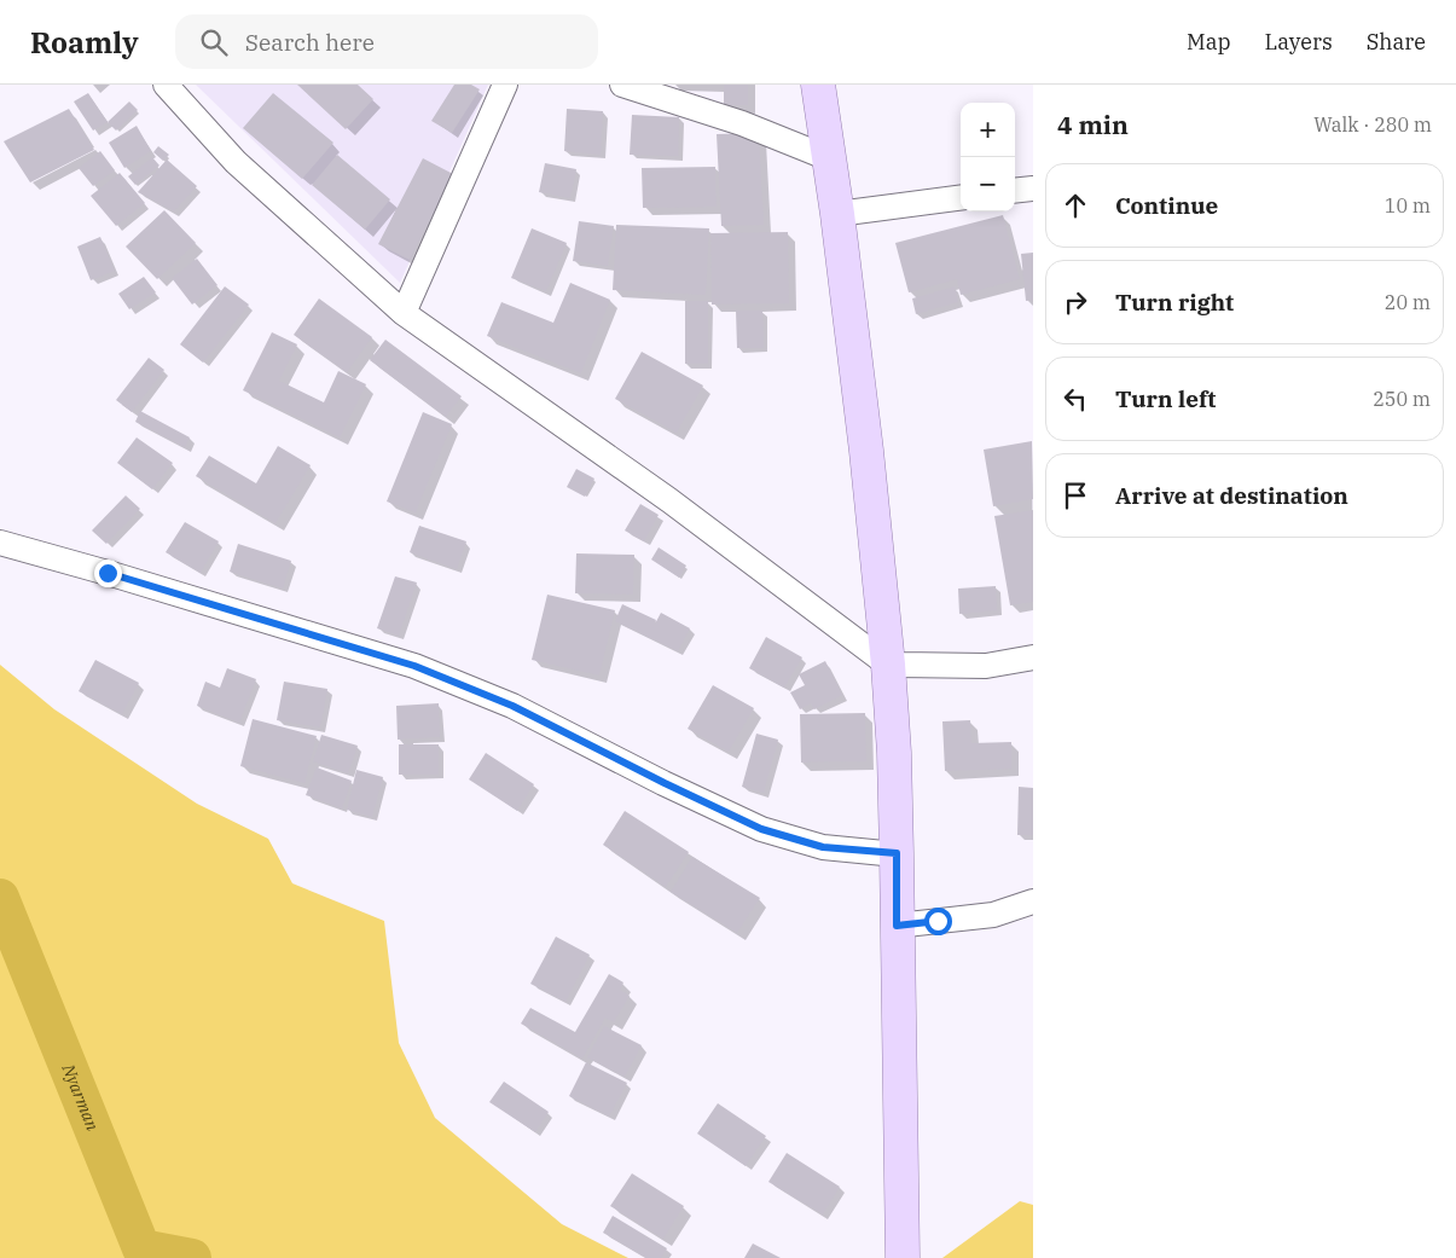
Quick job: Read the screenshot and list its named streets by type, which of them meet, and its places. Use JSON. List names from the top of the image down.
{
  "water": ["Nyarman"],
  "page": {
    "header": "Roamly",
    "search": "Search here",
    "nav": ["Map", "Layers", "Share"],
    "heading": ["4 min", "Walk · 280 m"],
    "map_buttons": ["+", "−"],
    "list": [
      ["Continue", "10 m"],
      ["Turn right", "20 m"],
      ["Turn left", "250 m"],
      "Arrive at destination"
    ]
  }
}
